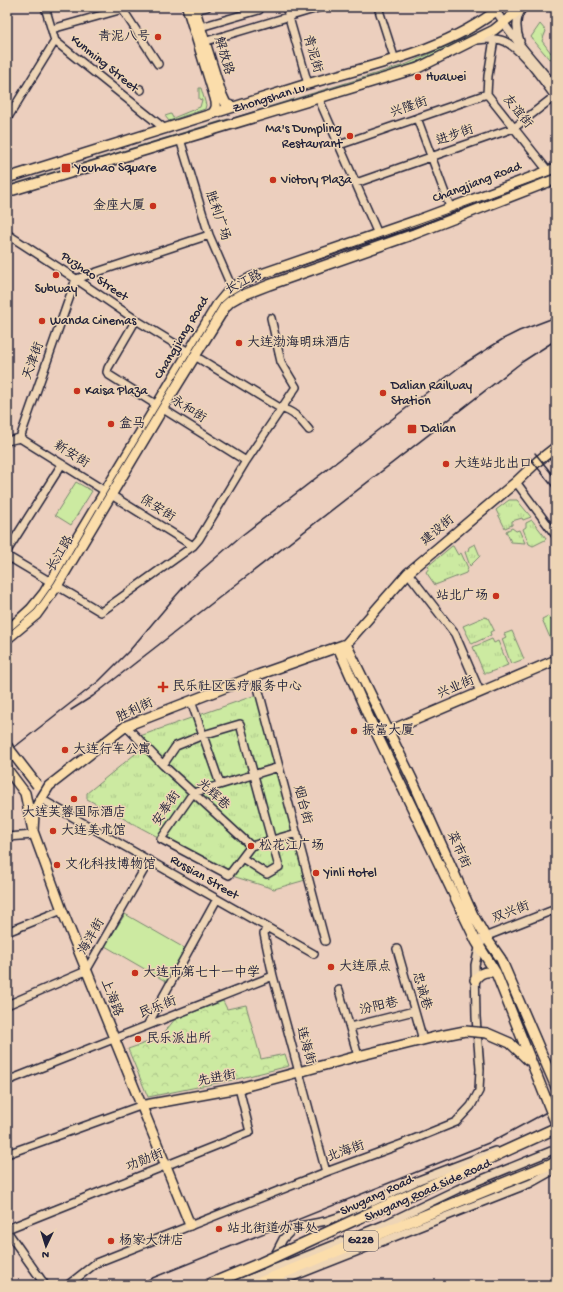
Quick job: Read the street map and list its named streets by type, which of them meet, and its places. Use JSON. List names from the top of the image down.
{
  "streets": {
    "highway": ["Shugang Road", "G228"],
    "main road": [
      "解放路",
      "Zhongshan Lu",
      "Changjiang Road",
      "长江路",
      "建设街",
      "兴业街",
      "胜利街",
      "菜市街",
      "上海路",
      "先进街"
    ],
    "street": [
      "青泥街",
      "Kunming Street",
      "兴隆街",
      "友谊街",
      "进步街",
      "胜利广场",
      "Puzhao Street",
      "天津街",
      "永和街",
      "新安街",
      "保安街",
      "光辉巷",
      "烟台街",
      "安奉街",
      "Russian Street",
      "双兴街",
      "海洋街",
      "忠诚巷",
      "汾阳巷",
      "民乐街",
      "连海街",
      "北海街",
      "功勋街",
      "Shugang Road Side Road"
    ]
  },
  "crossings": [
    ["青泥街", "Zhongshan Lu"],
    ["解放路", "Zhongshan Lu"],
    ["Kunming Street", "Zhongshan Lu"],
    ["Zhongshan Lu", "胜利广场"],
    ["兴隆街", "友谊街"],
    ["友谊街", "进步街"],
    ["友谊街", "Changjiang Road"],
    ["Changjiang Road", "胜利广场"],
    ["Changjiang Road", "Puzhao Street"],
    ["Changjiang Road", "长江路"],
    ["Changjiang Road", "永和街"],
    ["Changjiang Road", "新安街"],
    ["Changjiang Road", "保安街"],
    ["胜利广场", "长江路"],
    ["Puzhao Street", "天津街"],
    ["Puzhao Street", "永和街"],
    ["天津街", "新安街"],
    ["新安街", "保安街"],
    ["建设街", "胜利街"],
    ["建设街", "菜市街"],
    ["兴业街", "菜市街"],
    ["胜利街", "光辉巷"],
    ["胜利街", "烟台街"],
    ["胜利街", "菜市街"],
    ["胜利街", "Russian Street"],
    ["光辉巷", "安奉街"],
    ["菜市街", "双兴街"],
    ["菜市街", "北海街"],
    ["Russian Street", "海洋街"],
    ["Russian Street", "连海街"],
    ["双兴街", "北海街"],
    ["海洋街", "上海路"],
    ["忠诚巷", "汾阳巷"],
    ["忠诚巷", "先进街"],
    ["上海路", "民乐街"],
    ["上海路", "先进街"],
    ["上海路", "北海街"],
    ["上海路", "功勋街"],
    ["民乐街", "连海街"],
    ["连海街", "先进街"],
    ["连海街", "北海街"],
    ["先进街", "功勋街"],
    ["Shugang Road Side Road", "Shugang Road"]
  ],
  "places": {
    "other": [
      "青泥八号",
      "Huawei",
      "Ma's Dumpling Restaurant",
      "Victory Plaza",
      "金座大厦",
      "Subway",
      "Wanda Cinemas",
      "大连渤海明珠酒店",
      "Kaisa Plaza",
      "Dalian Railway Station",
      "盒马",
      "大连站北出口",
      "站北广场",
      "振富大厦",
      "大连行车公寓",
      "大连芙蓉国际酒店",
      "大连美术馆",
      "松花江广场",
      "文化科技博物馆",
      "Yinli Hotel",
      "大连原点",
      "大连市第七十一中学",
      "民乐派出所",
      "站北街道办事处",
      "杨家大饼店"
    ],
    "transit": ["Youhao Square", "Dalian"],
    "health": ["民乐社区医疗服务中心"]
  },
  "north": "bottom"
}
